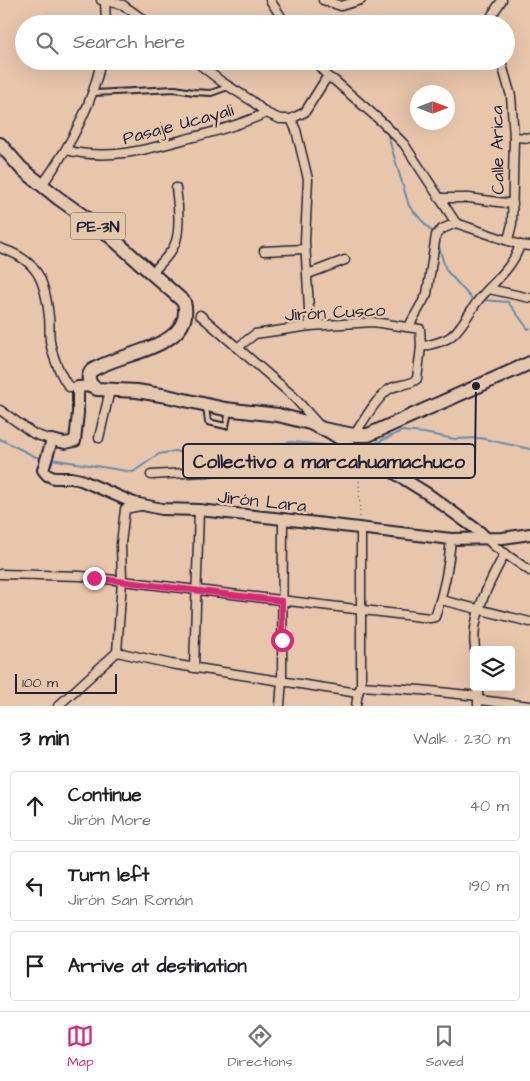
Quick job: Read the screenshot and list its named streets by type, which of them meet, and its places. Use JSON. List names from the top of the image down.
{
  "streets": {
    "highway": ["PE-3N"],
    "street": [
      "Pasaje Ucayali",
      "Calle Arica",
      "Jirón Cusco",
      "Jirón Lara"
    ]
  },
  "places": ["Collectivo a marcahuamachuco"],
  "scale_bar": "100 m",
  "north": "right",
  "page": {
    "search": "Search here",
    "scale": "100 m",
    "heading": ["3 min", "Walk · 230 m"],
    "list": [
      ["Continue", "Jirón More", "40 m"],
      ["Turn left", "Jirón San Román", "190 m"],
      "Arrive at destination"
    ],
    "nav": ["Map", "Directions", "Saved"]
  }
}
